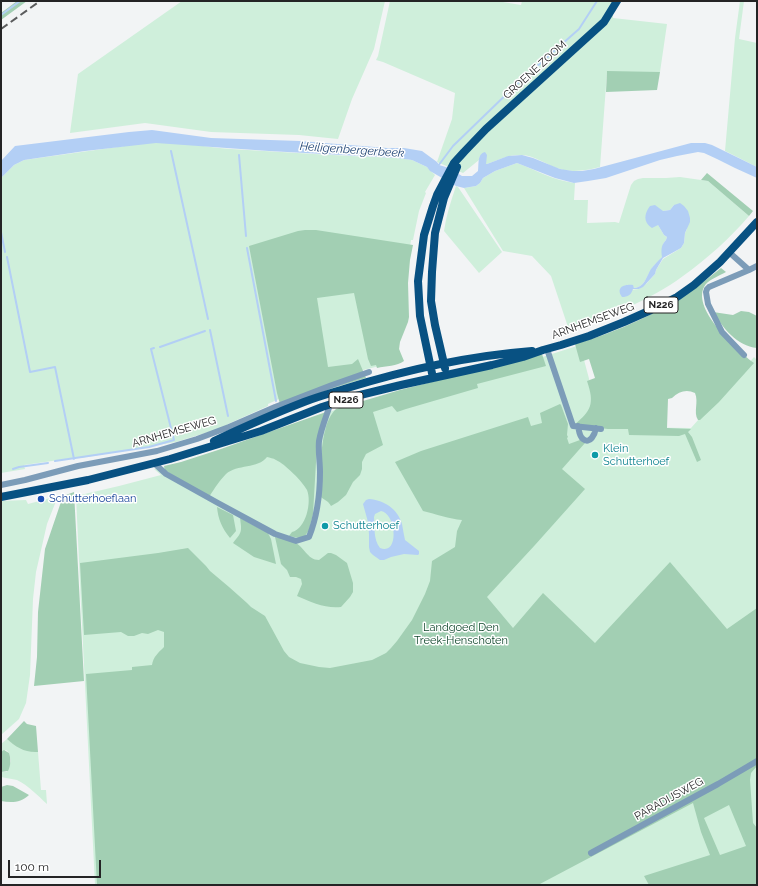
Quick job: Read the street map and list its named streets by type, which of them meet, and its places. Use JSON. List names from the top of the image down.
{
  "streets": {
    "main road": ["GROENE ZOOM", "N226", "ARNHEMSEWEG"],
    "street": ["PARADIJSWEG"]
  },
  "crossings": [
    ["GROENE ZOOM", "ARNHEMSEWEG"]
  ],
  "water": ["Heiligenbergerbeek"],
  "parks": ["Landgoed Den Treek-Henschoten"],
  "places": ["Klein Schutterhoef", "Schutterhoeflaan", "Schutterhoef"],
  "scale_bar": "100 m"
}
